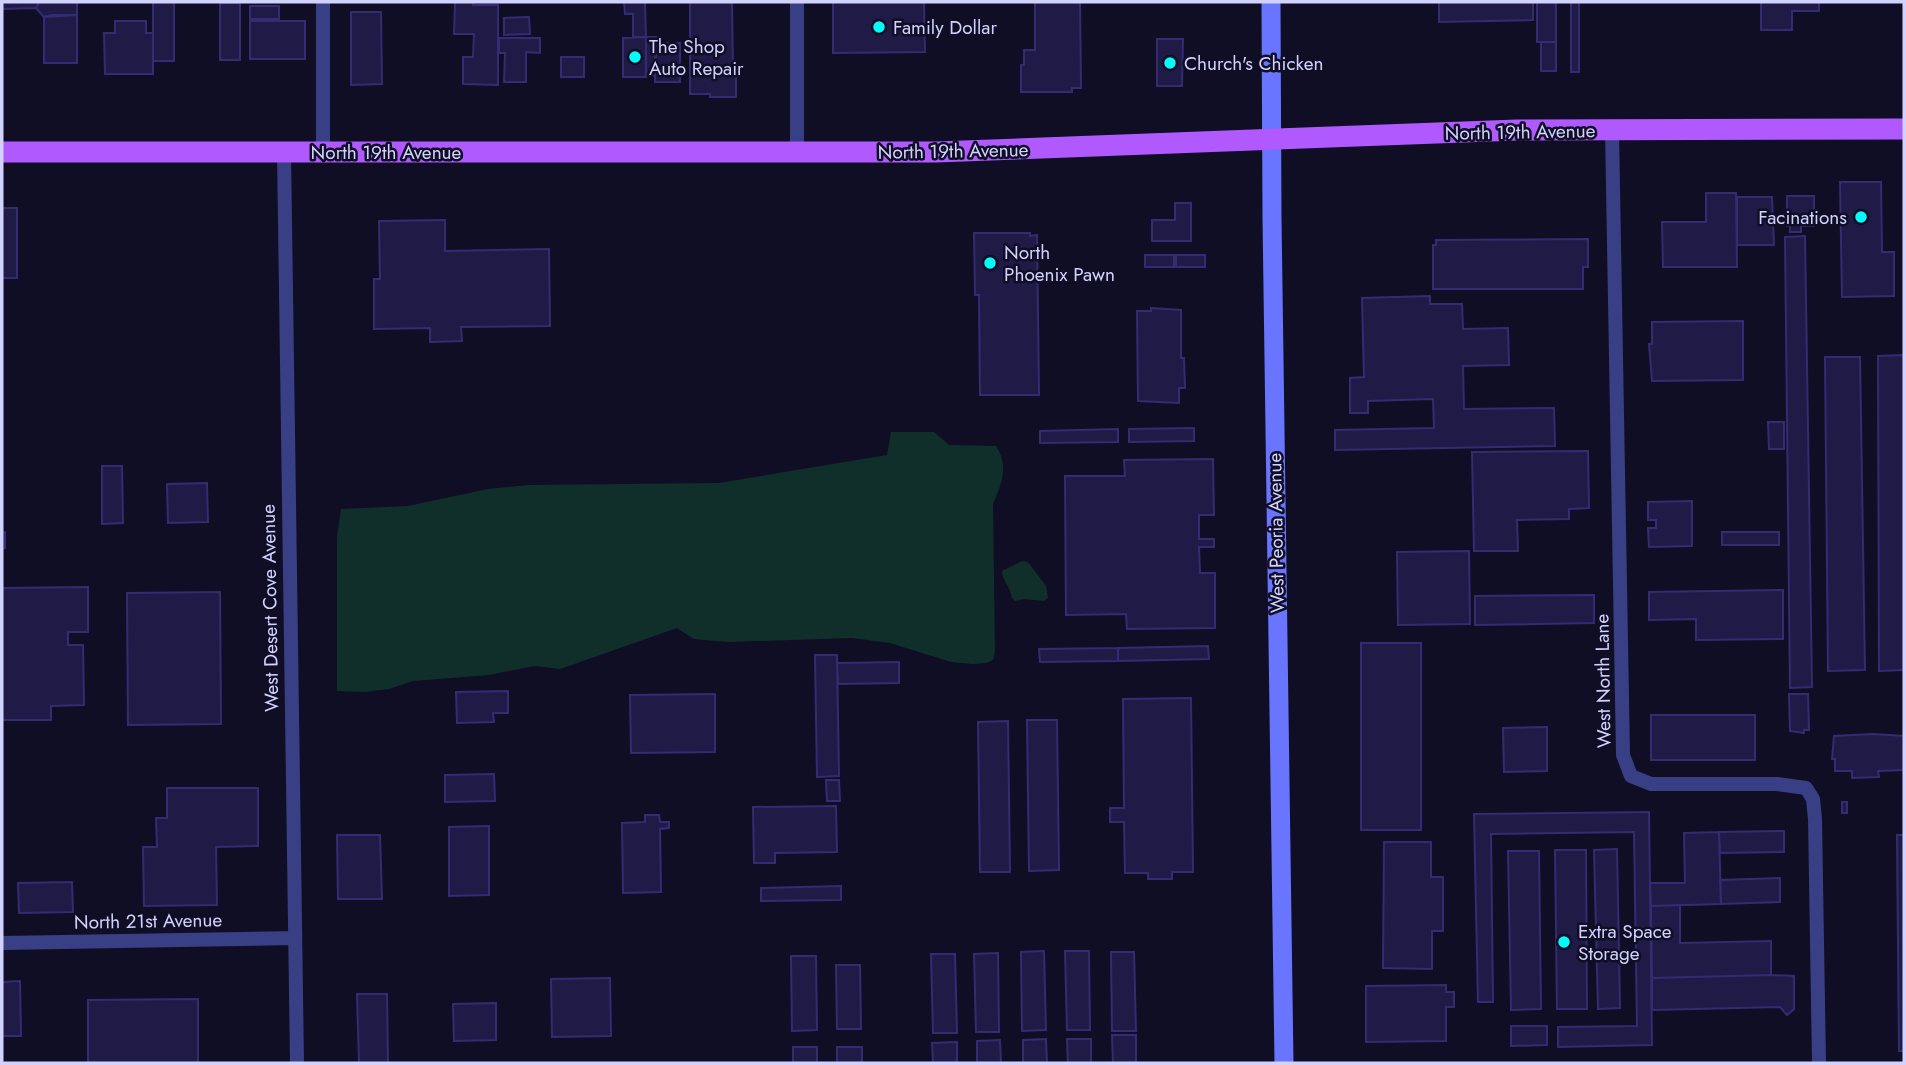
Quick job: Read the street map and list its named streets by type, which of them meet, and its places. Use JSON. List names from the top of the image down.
{
  "streets": {
    "main road": ["North 19th Avenue", "West Peoria Avenue"],
    "street": ["West Desert Cove Avenue", "West North Lane", "North 21st Avenue"]
  },
  "crossings": [
    ["North 19th Avenue", "West Peoria Avenue"],
    ["North 19th Avenue", "West Desert Cove Avenue"],
    ["North 19th Avenue", "West North Lane"],
    ["West Desert Cove Avenue", "North 21st Avenue"]
  ],
  "places": [
    "Family Dollar",
    "The Shop Auto Repair",
    "Church's Chicken",
    "Facinations",
    "North Phoenix Pawn",
    "Extra Space Storage"
  ]
}
